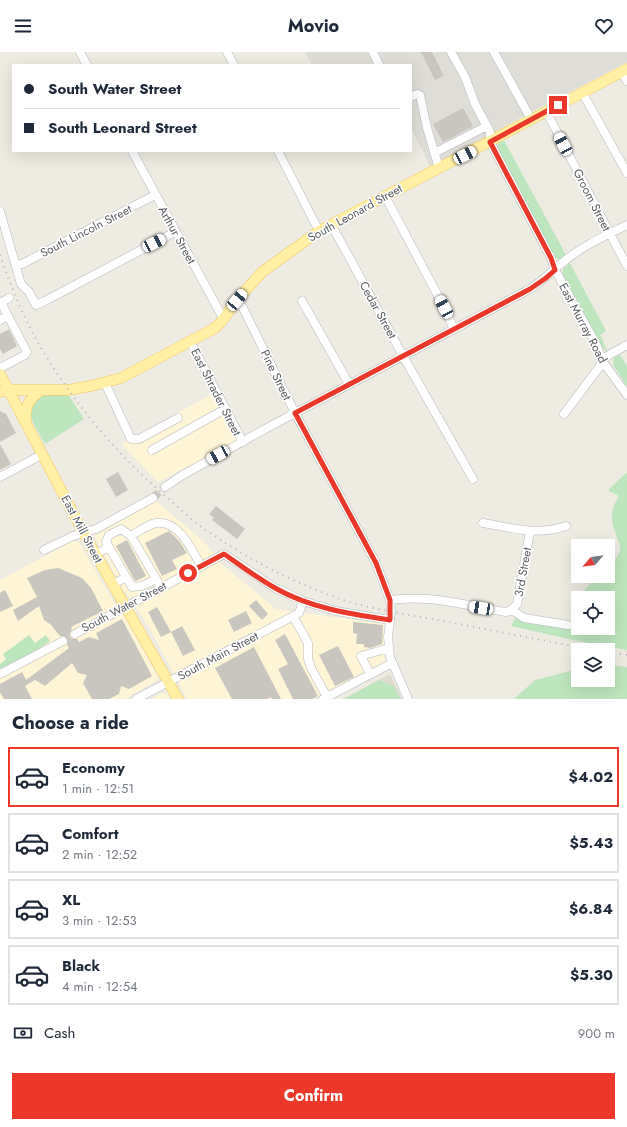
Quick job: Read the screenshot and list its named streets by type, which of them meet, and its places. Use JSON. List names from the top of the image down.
{
  "streets": {
    "main road": ["South Leonard Street", "East Mill Street"],
    "street": [
      "Groom Street",
      "South Lincoln Street",
      "Arthur Street",
      "Cedar Street",
      "East Murray Road",
      "Pine Street",
      "East Shrader Street",
      "3rd Street",
      "South Water Street",
      "South Main Street"
    ]
  },
  "crossings": [
    ["Groom Street", "South Leonard Street"],
    ["South Leonard Street", "Arthur Street"],
    ["South Leonard Street", "Cedar Street"],
    ["South Leonard Street", "East Murray Road"],
    ["South Leonard Street", "Pine Street"],
    ["South Leonard Street", "East Shrader Street"],
    ["South Leonard Street", "East Mill Street"],
    ["South Lincoln Street", "Arthur Street"],
    ["East Mill Street", "South Water Street"],
    ["East Mill Street", "South Main Street"]
  ],
  "north": "bottom left",
  "page": {
    "header": "Movio",
    "banner": ["South Water Street", "South Leonard Street"],
    "heading": "Choose a ride",
    "list": [
      {
        "name": "Economy",
        "note": "1 min · 12:51",
        "value": "$4.02"
      },
      {
        "name": "Comfort",
        "note": "2 min · 12:52",
        "value": "$5.43"
      },
      {
        "name": "XL",
        "note": "3 min · 12:53",
        "value": "$6.84"
      },
      {
        "name": "Black",
        "note": "4 min · 12:54",
        "value": "$5.30"
      }
    ],
    "pay": ["Cash", "900 m"],
    "buttons": "Confirm"
  }
}
